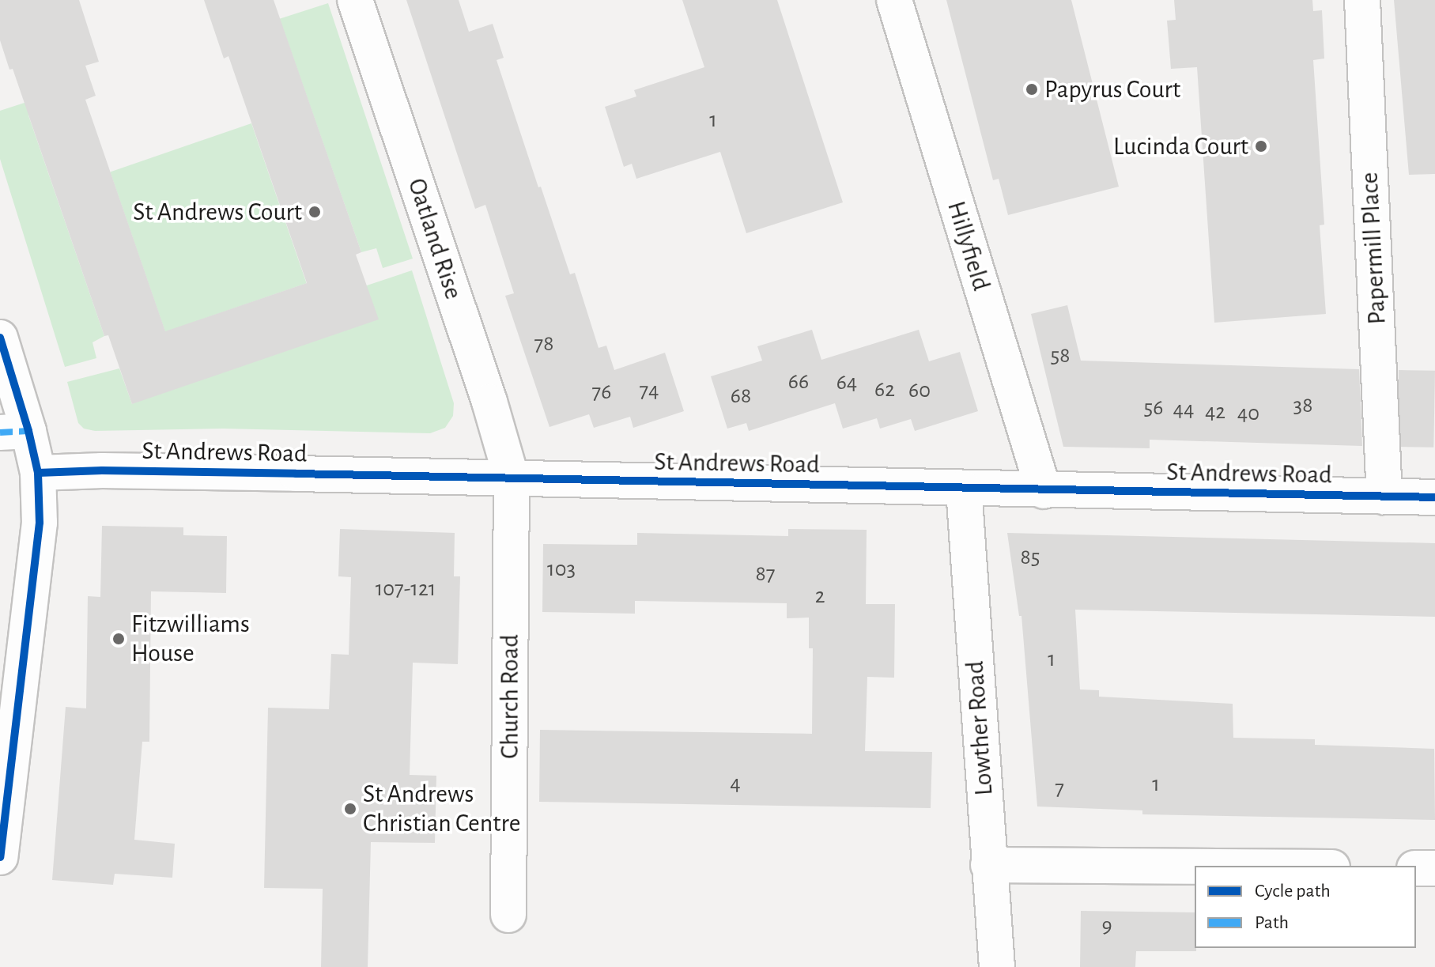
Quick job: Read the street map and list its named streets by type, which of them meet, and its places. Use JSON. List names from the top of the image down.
{
  "streets": {
    "street": [
      "Oatland Rise",
      "Hillyfield",
      "Papermill Place",
      "St Andrews Road",
      "Church Road",
      "Lowther Road"
    ]
  },
  "crossings": [
    ["Oatland Rise", "St Andrews Road"],
    ["Oatland Rise", "Church Road"],
    ["Hillyfield", "St Andrews Road"],
    ["Papermill Place", "St Andrews Road"],
    ["St Andrews Road", "Church Road"],
    ["St Andrews Road", "Lowther Road"]
  ],
  "places": [
    "Papyrus Court",
    "Lucinda Court",
    "St Andrews Court",
    "Fitzwilliams House",
    "St Andrews Christian Centre"
  ],
  "house_numbers": [
    "1",
    "78",
    "58",
    "66",
    "64",
    "62",
    "74",
    "60",
    "76",
    "68",
    "38",
    "56",
    "44",
    "42",
    "40",
    "85",
    "103",
    "87",
    "107-121",
    "2",
    "1",
    "4",
    "1",
    "7",
    "9"
  ],
  "legend": ["Cycle path", "Path"]
}
